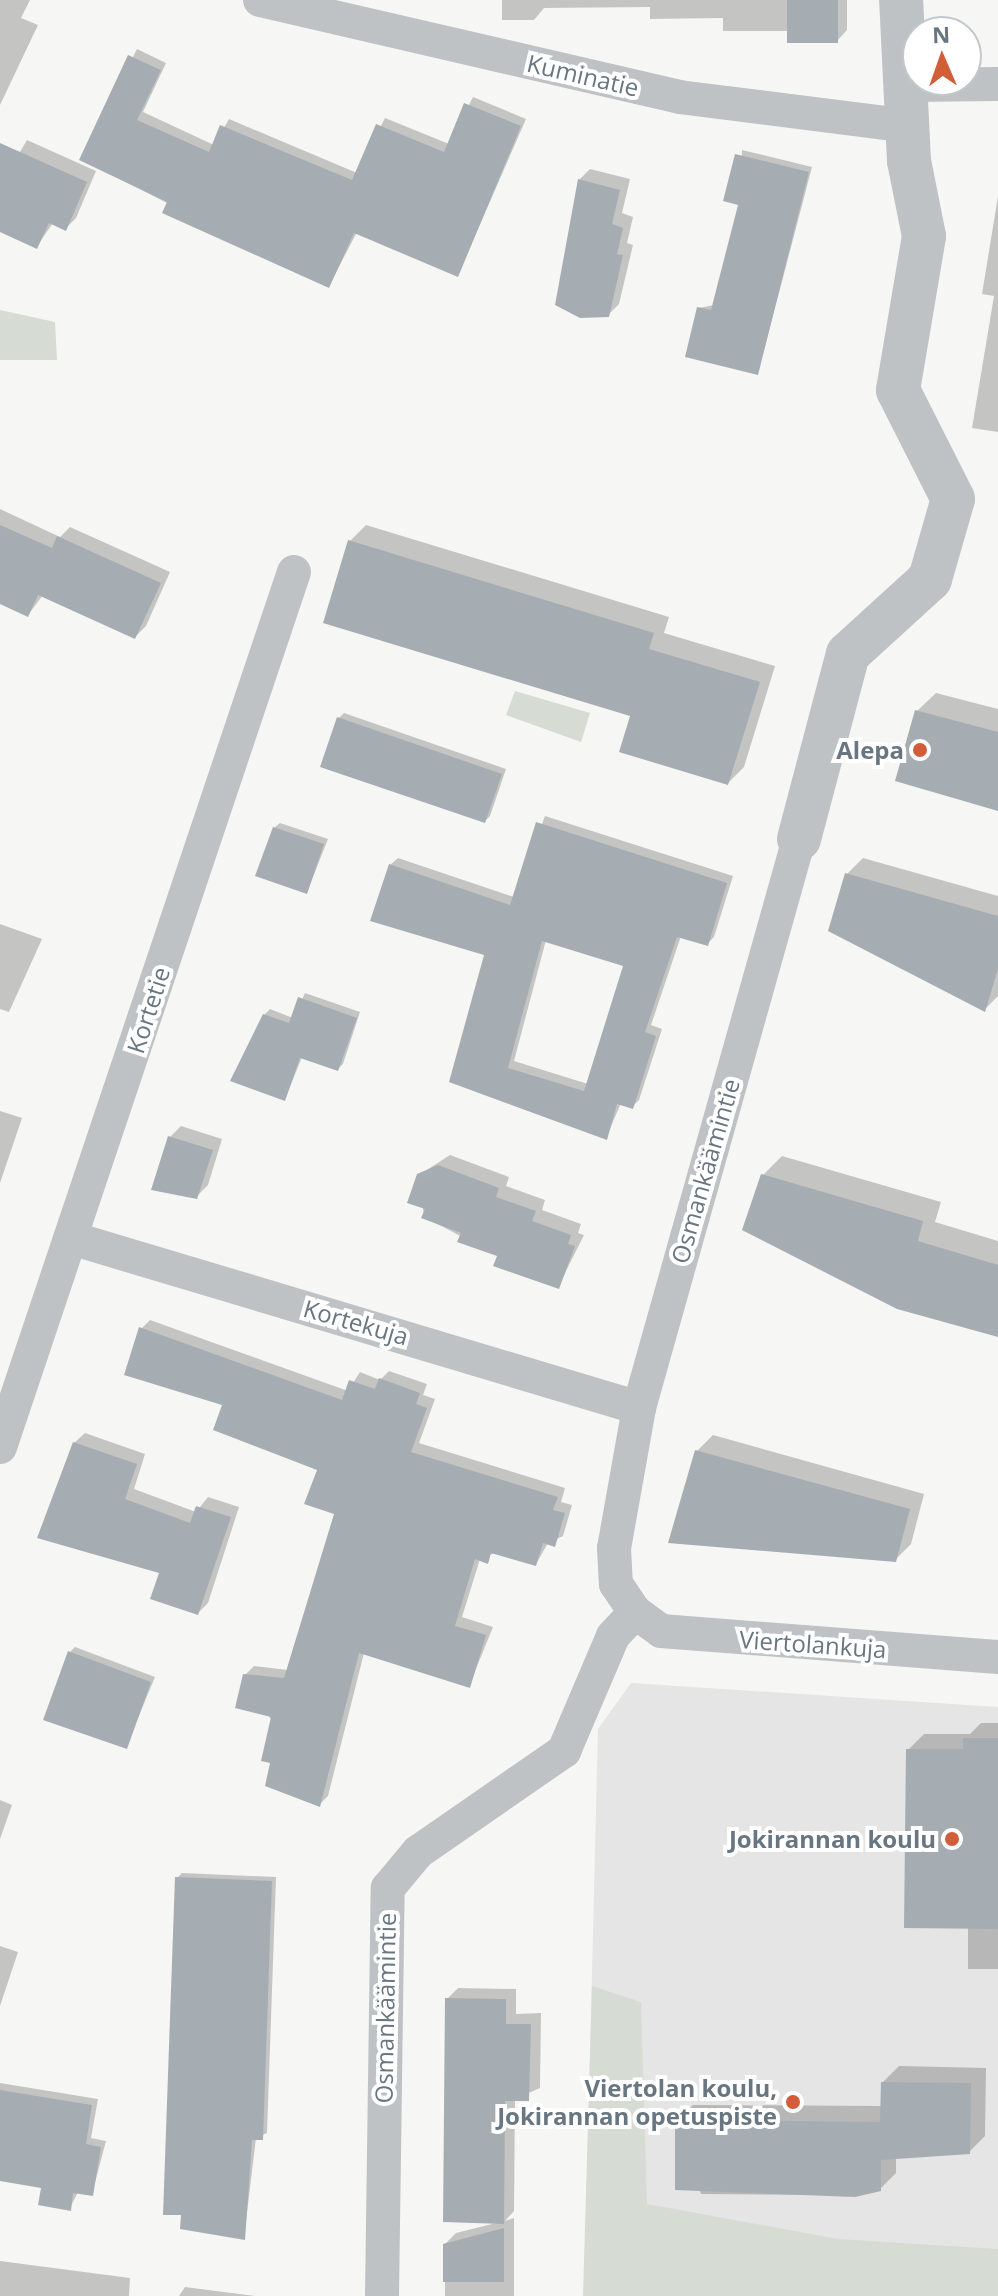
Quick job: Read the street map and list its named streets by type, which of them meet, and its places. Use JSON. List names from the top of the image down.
{
  "streets": {
    "street": [
      "Kuminatie",
      "Kortetie",
      "Osmankäämintie",
      "Kortekuja",
      "Viertolankuja"
    ]
  },
  "crossings": [
    ["Kuminatie", "Osmankäämintie"],
    ["Kortetie", "Kortekuja"],
    ["Osmankäämintie", "Kortekuja"],
    ["Osmankäämintie", "Viertolankuja"]
  ],
  "places": ["Alepa", "Jokirannan koulu", "Viertolan koulu, Jokirannan opetuspiste"],
  "north": "top"
}
